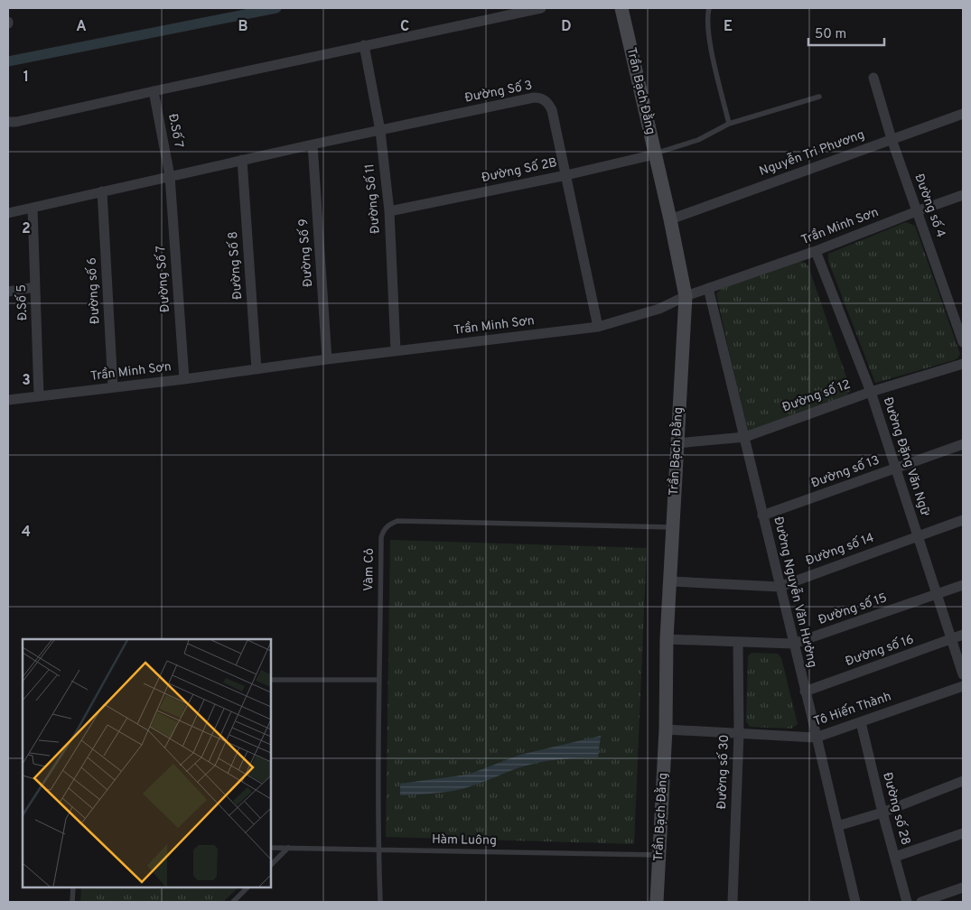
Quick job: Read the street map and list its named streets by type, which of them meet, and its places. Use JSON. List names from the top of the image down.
{
  "streets": {
    "street": [
      "Trần Bạch Đằng",
      "Đường Số 3",
      "Đ.Số 7",
      "Nguyễn Tri Phương",
      "Đường Số 2B",
      "Đường Số 11",
      "Đường số 4",
      "Trần Minh Sơn",
      "Đường Số 9",
      "Đường Số 8",
      "Đường Số 7",
      "Đường số 6",
      "Đ.Số 5",
      "Đường số 12",
      "Đường Đặng Văn Ngữ",
      "Đường số 13",
      "Đường số 14",
      "Đường Nguyễn Văn Hưởng",
      "Đường số 15",
      "Đường số 16",
      "Tô Hiến Thành",
      "Đường số 30",
      "Đường số 28"
    ],
    "lane": ["Vàm Cỏ", "Hàm Luông"]
  },
  "crossings": [
    ["Trần Bạch Đằng", "Nguyễn Tri Phương"],
    ["Trần Bạch Đằng", "Đường Số 2B"],
    ["Trần Bạch Đằng", "Trần Minh Sơn"],
    ["Trần Bạch Đằng", "Đường số 12"],
    ["Trần Bạch Đằng", "Đường số 14"],
    ["Trần Bạch Đằng", "Vàm Cỏ"],
    ["Trần Bạch Đằng", "Đường số 15"],
    ["Trần Bạch Đằng", "Tô Hiến Thành"],
    ["Trần Bạch Đằng", "Hàm Luông"],
    ["Đường Số 3", "Đường Số 2B"],
    ["Đường Số 3", "Đường Số 11"],
    ["Đ.Số 7", "Đường Số 7"],
    ["Nguyễn Tri Phương", "Đường số 4"],
    ["Đường Số 2B", "Đường Số 11"],
    ["Đường Số 11", "Trần Minh Sơn"],
    ["Đường số 4", "Trần Minh Sơn"],
    ["Trần Minh Sơn", "Đường Số 9"],
    ["Trần Minh Sơn", "Đường Số 8"],
    ["Trần Minh Sơn", "Đường Số 7"],
    ["Trần Minh Sơn", "Đường số 6"],
    ["Trần Minh Sơn", "Đ.Số 5"],
    ["Trần Minh Sơn", "Đường Đặng Văn Ngữ"],
    ["Trần Minh Sơn", "Đường Nguyễn Văn Hưởng"],
    ["Đường số 12", "Đường Đặng Văn Ngữ"],
    ["Đường số 12", "Đường Nguyễn Văn Hưởng"],
    ["Đường Đặng Văn Ngữ", "Đường số 13"],
    ["Đường Đặng Văn Ngữ", "Đường số 14"],
    ["Đường Đặng Văn Ngữ", "Đường số 15"],
    ["Đường Đặng Văn Ngữ", "Đường số 16"],
    ["Đường số 13", "Đường Nguyễn Văn Hưởng"],
    ["Đường số 14", "Đường Nguyễn Văn Hưởng"],
    ["Vàm Cỏ", "Hàm Luông"],
    ["Đường Nguyễn Văn Hưởng", "Đường số 15"],
    ["Đường Nguyễn Văn Hưởng", "Đường số 16"],
    ["Đường Nguyễn Văn Hưởng", "Tô Hiến Thành"],
    ["Đường số 15", "Đường số 30"],
    ["Tô Hiến Thành", "Đường số 30"],
    ["Tô Hiến Thành", "Đường số 28"]
  ],
  "scale_bar": "50 m",
  "grid": {
    "columns": [
      "A",
      "B",
      "C",
      "D",
      "E"
    ],
    "rows": [
      "1",
      "2",
      "3",
      "4"
    ]
  }
}
